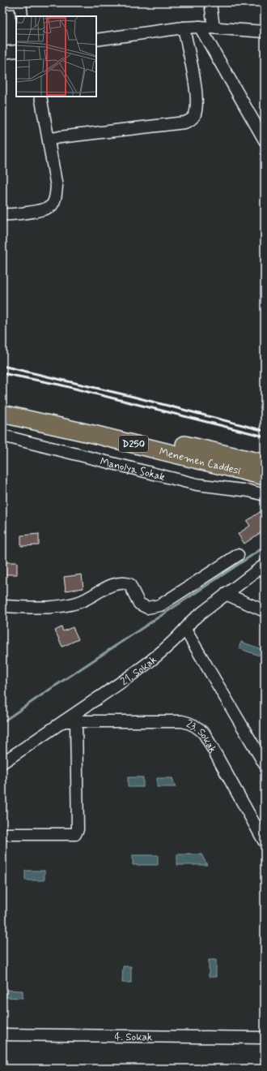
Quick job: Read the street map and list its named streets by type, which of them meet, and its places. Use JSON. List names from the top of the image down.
{
  "streets": {
    "highway": ["D250", "Menemen Caddesi"],
    "street": [
      "Manolya Sokak",
      "21. Sokak",
      "23. Sokak",
      "4. Sokak"
    ]
  },
  "crossings": [
    ["21. Sokak", "23. Sokak"]
  ]
}
